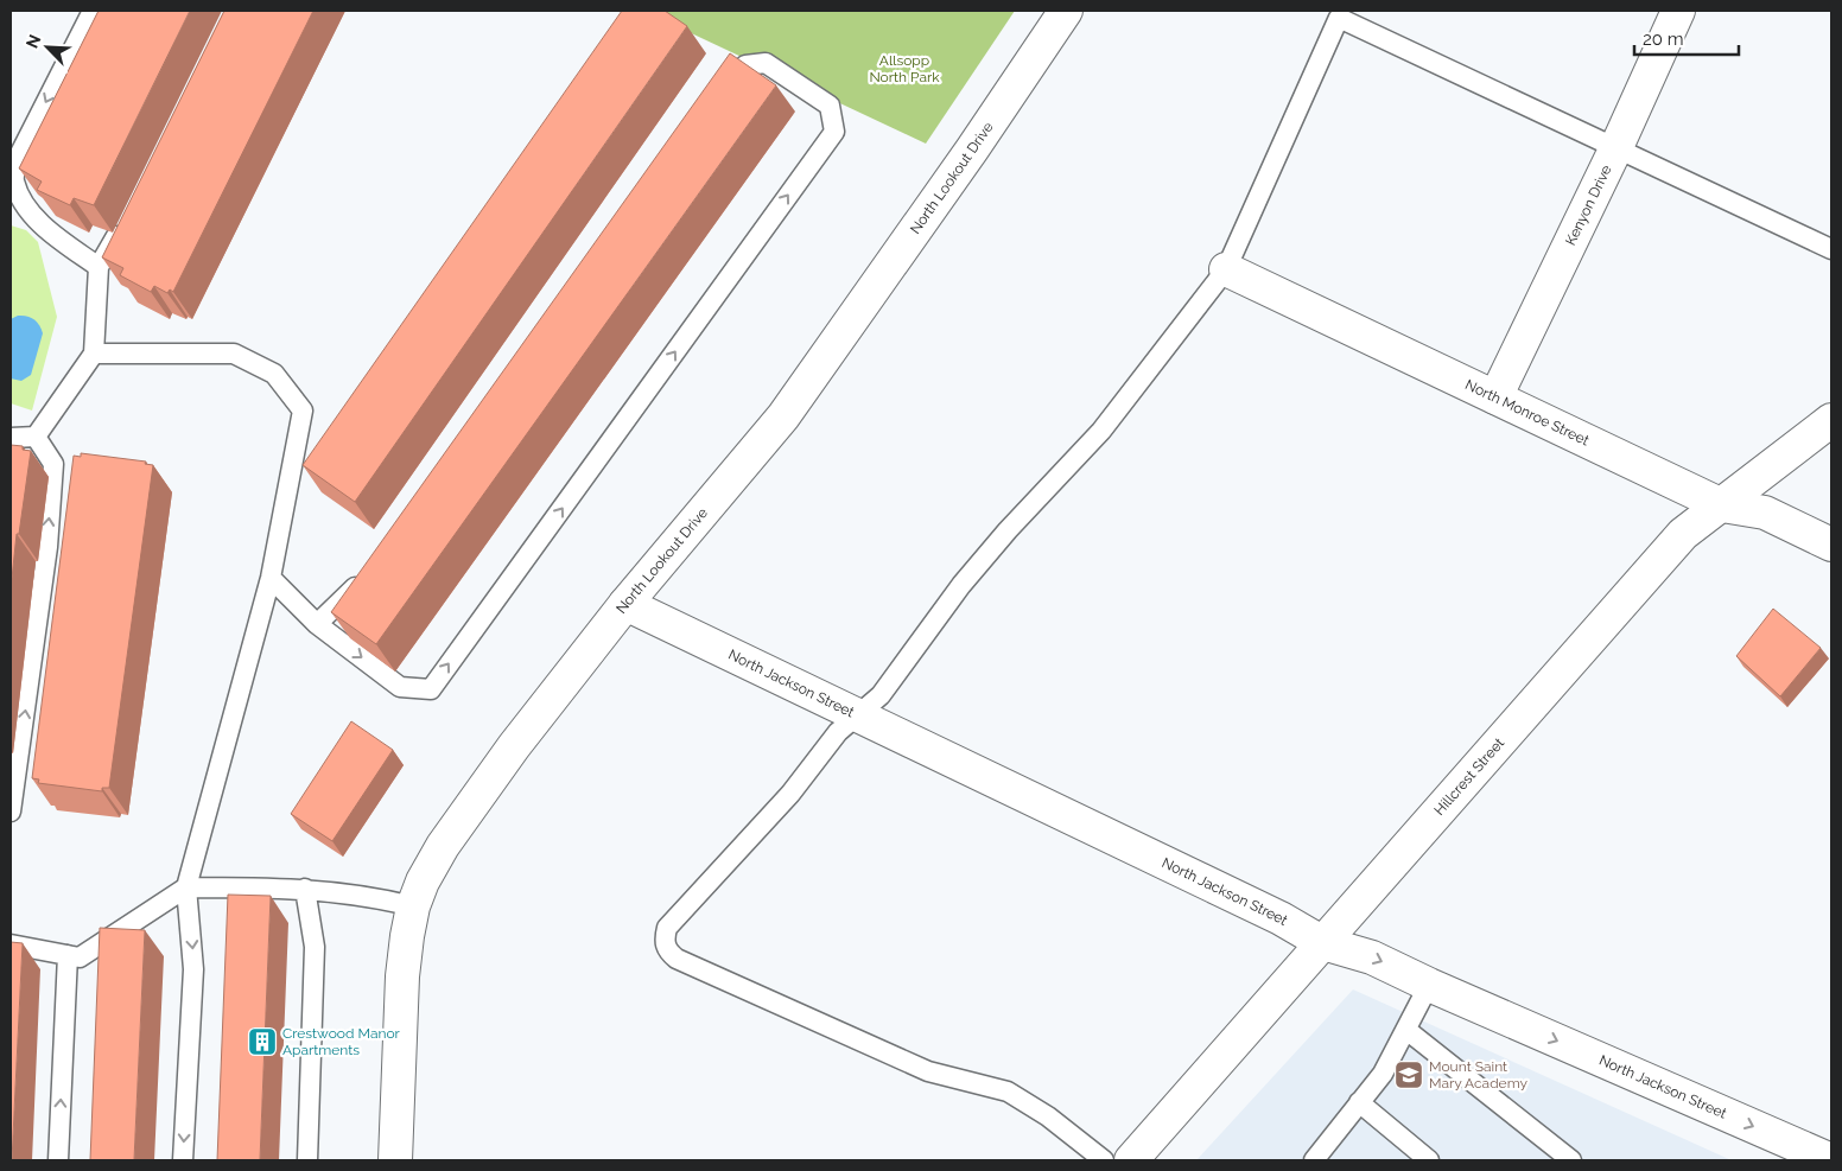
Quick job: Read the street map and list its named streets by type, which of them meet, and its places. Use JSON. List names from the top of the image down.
{
  "streets": {
    "street": [
      "North Lookout Drive",
      "Kenyon Drive",
      "North Monroe Street",
      "North Jackson Street",
      "Hillcrest Street"
    ]
  },
  "crossings": [
    ["North Lookout Drive", "North Jackson Street"],
    ["Kenyon Drive", "North Monroe Street"],
    ["North Monroe Street", "Hillcrest Street"],
    ["North Jackson Street", "Hillcrest Street"]
  ],
  "one_way": ["North Jackson Street"],
  "parks": ["Allsopp North Park"],
  "places": {
    "building": ["Crestwood Manor Apartments"],
    "school or university": ["Mount Saint Mary Academy"]
  },
  "scale_bar": "20 m",
  "north": "top left"
}
